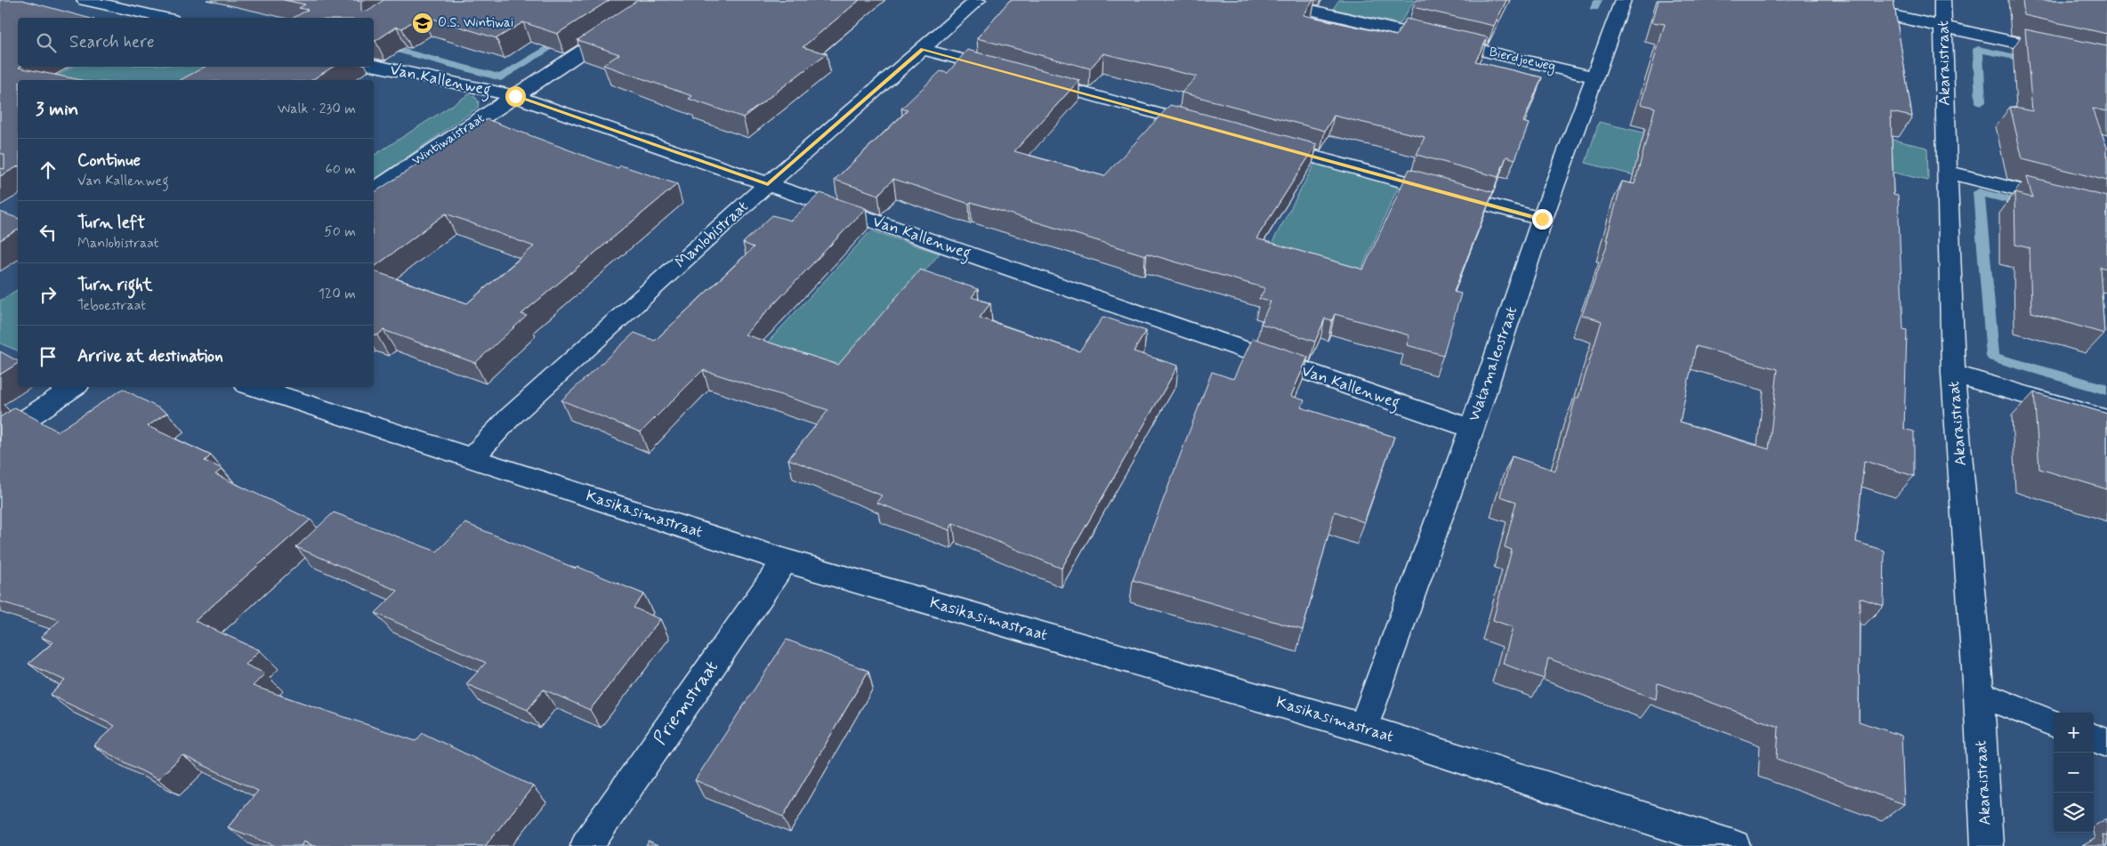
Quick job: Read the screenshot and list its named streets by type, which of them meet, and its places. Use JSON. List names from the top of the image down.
{
  "streets": {
    "street": [
      "Bierdjoeweg",
      "Akaraistraat",
      "Van Kallenweg",
      "Wintiwaistraat",
      "Manlobistraat",
      "Watamaleostraat",
      "Kasikasimastraat",
      "Priemstraat"
    ]
  },
  "crossings": [
    ["Bierdjoeweg", "Watamaleostraat"],
    ["Van Kallenweg", "Wintiwaistraat"],
    ["Van Kallenweg", "Manlobistraat"],
    ["Van Kallenweg", "Watamaleostraat"],
    ["Manlobistraat", "Kasikasimastraat"],
    ["Watamaleostraat", "Kasikasimastraat"],
    ["Kasikasimastraat", "Priemstraat"]
  ],
  "places": {
    "school or university": ["O.S. Wintiwai"]
  },
  "page": {
    "search": "Search here",
    "heading": ["3 min", "Walk · 230 m"],
    "list": [
      ["Continue", "Van Kallenweg", "60 m"],
      ["Turn left", "Manlobistraat", "50 m"],
      ["Turn right", "Teboestraat", "120 m"],
      "Arrive at destination"
    ],
    "map_buttons": ["+", "−"]
  }
}
